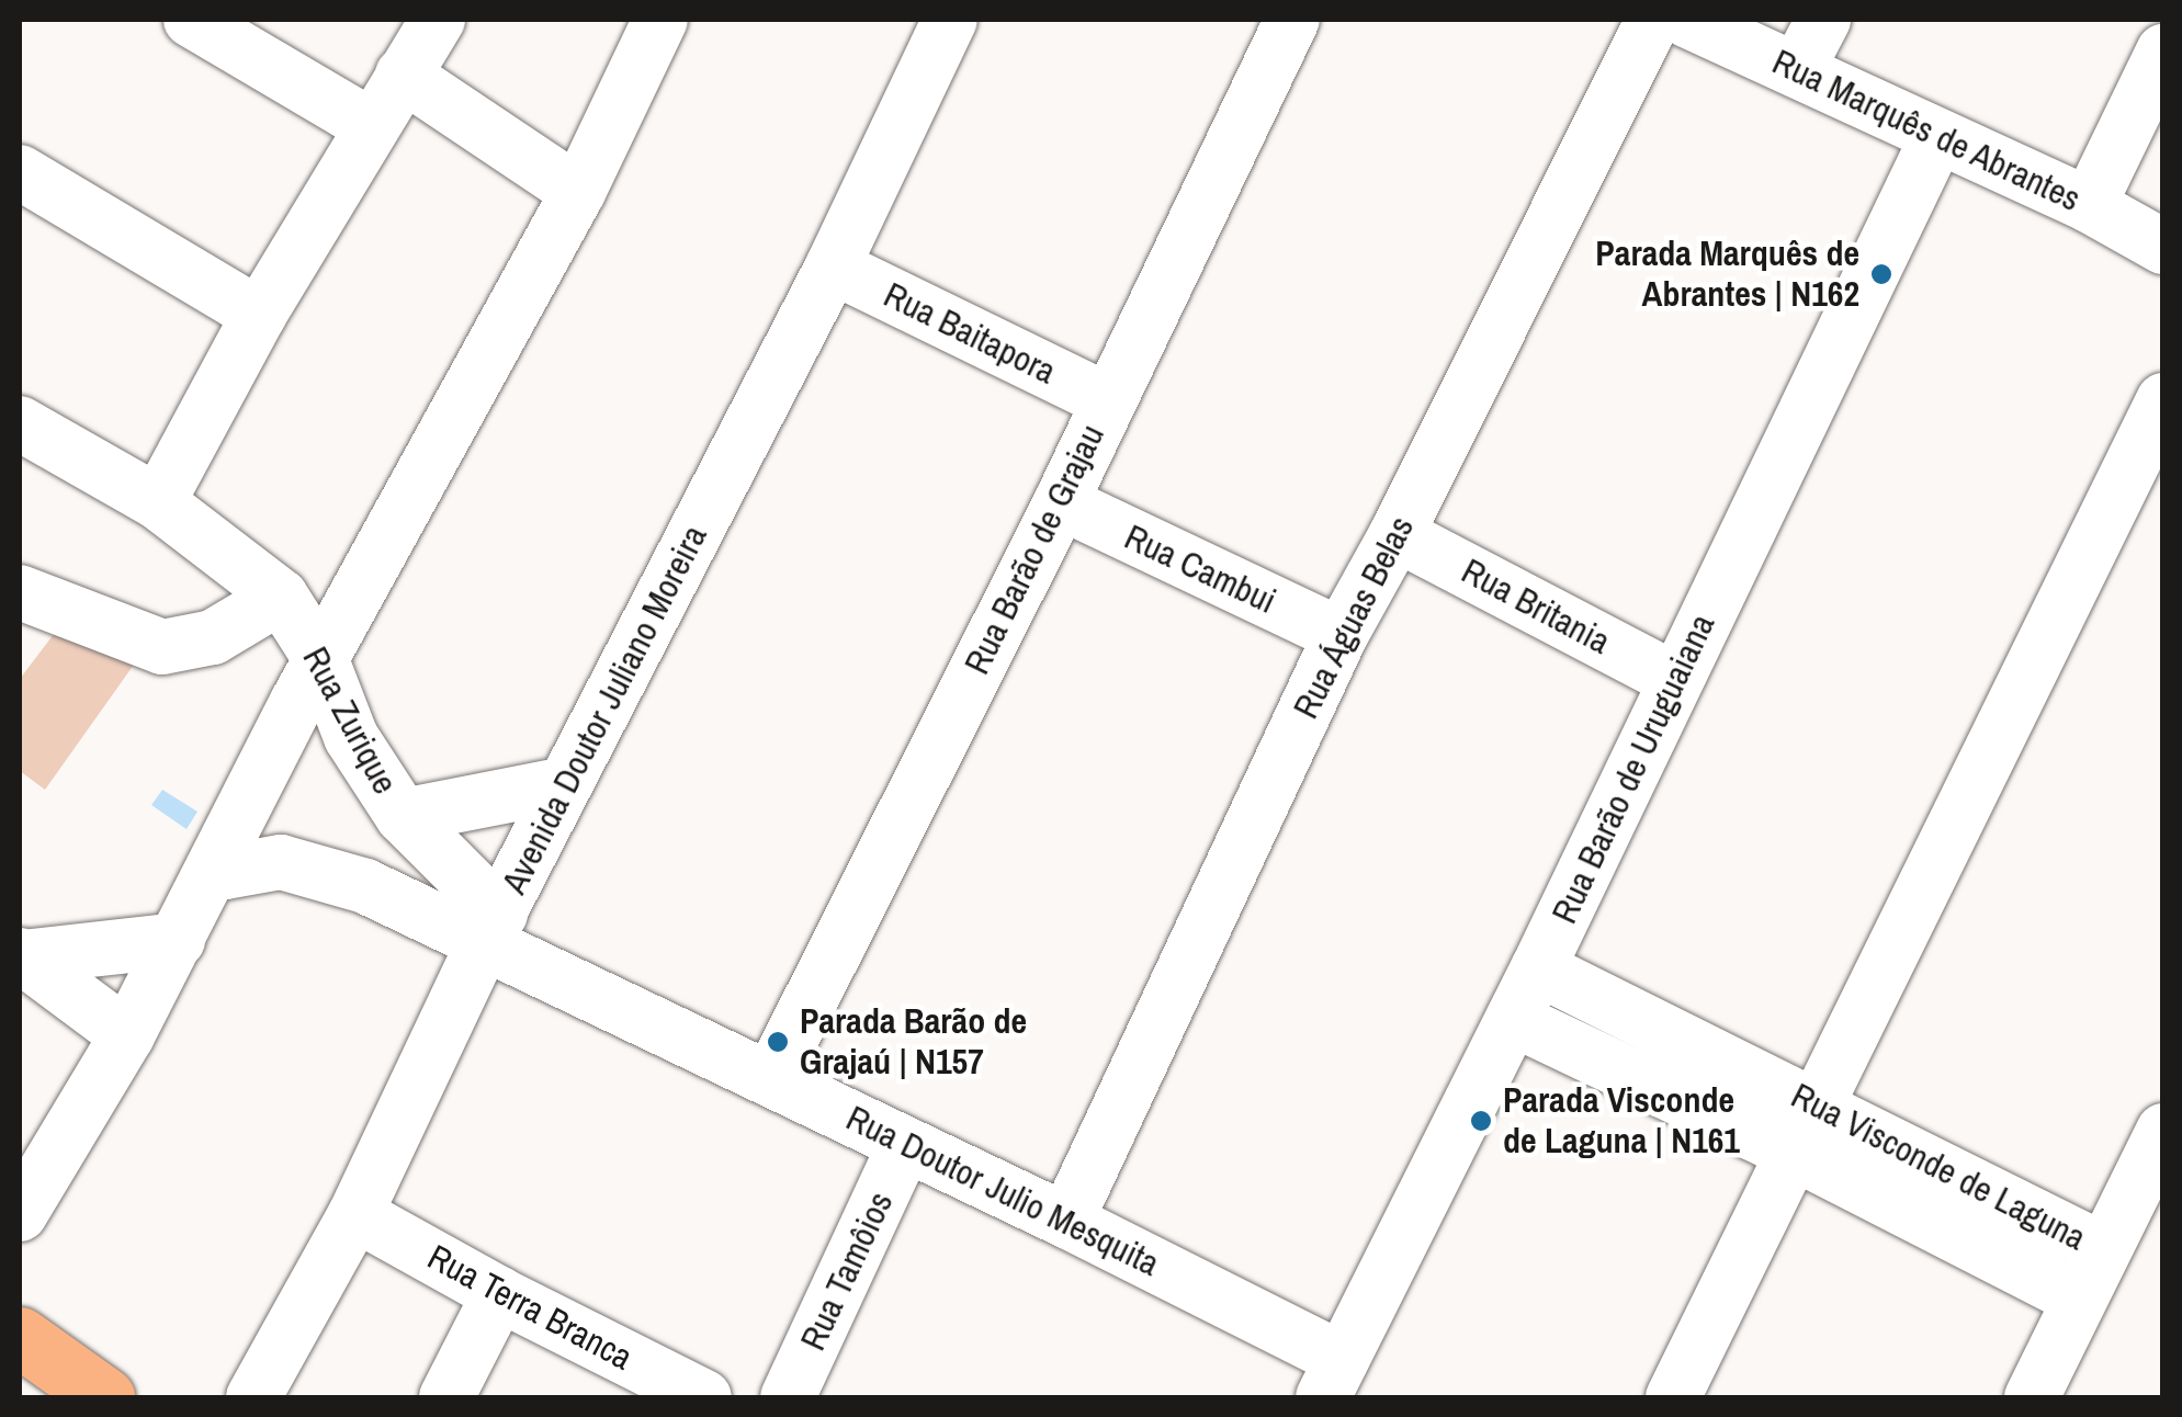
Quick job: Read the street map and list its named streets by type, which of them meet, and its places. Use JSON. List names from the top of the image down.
{
  "streets": {
    "street": [
      "Rua Marquês de Abrantes",
      "Rua Baitapora",
      "Rua Barão de Grajau",
      "Rua Cambui",
      "Rua Britania",
      "Rua Águas Belas",
      "Avenida Doutor Juliano Moreira",
      "Rua Zurique",
      "Rua Barão de Uruguaiana",
      "Rua Visconde de Laguna",
      "Rua Doutor Julio Mesquita",
      "Rua Tamôios",
      "Rua Terra Branca"
    ]
  },
  "crossings": [
    ["Rua Marquês de Abrantes", "Rua Barão de Uruguaiana"],
    ["Rua Baitapora", "Rua Barão de Grajau"],
    ["Rua Baitapora", "Avenida Doutor Juliano Moreira"],
    ["Rua Barão de Grajau", "Rua Cambui"],
    ["Rua Barão de Grajau", "Rua Doutor Julio Mesquita"],
    ["Rua Cambui", "Rua Águas Belas"],
    ["Rua Britania", "Rua Águas Belas"],
    ["Rua Britania", "Rua Barão de Uruguaiana"],
    ["Rua Águas Belas", "Rua Doutor Julio Mesquita"],
    ["Avenida Doutor Juliano Moreira", "Rua Zurique"],
    ["Avenida Doutor Juliano Moreira", "Rua Doutor Julio Mesquita"],
    ["Avenida Doutor Juliano Moreira", "Rua Terra Branca"],
    ["Rua Barão de Uruguaiana", "Rua Visconde de Laguna"],
    ["Rua Barão de Uruguaiana", "Rua Doutor Julio Mesquita"],
    ["Rua Doutor Julio Mesquita", "Rua Tamôios"]
  ],
  "places": ["Parada Marquês de Abrantes | N162", "Parada Barão de Grajaú | N157", "Parada Visconde de Laguna | N161"]
}
